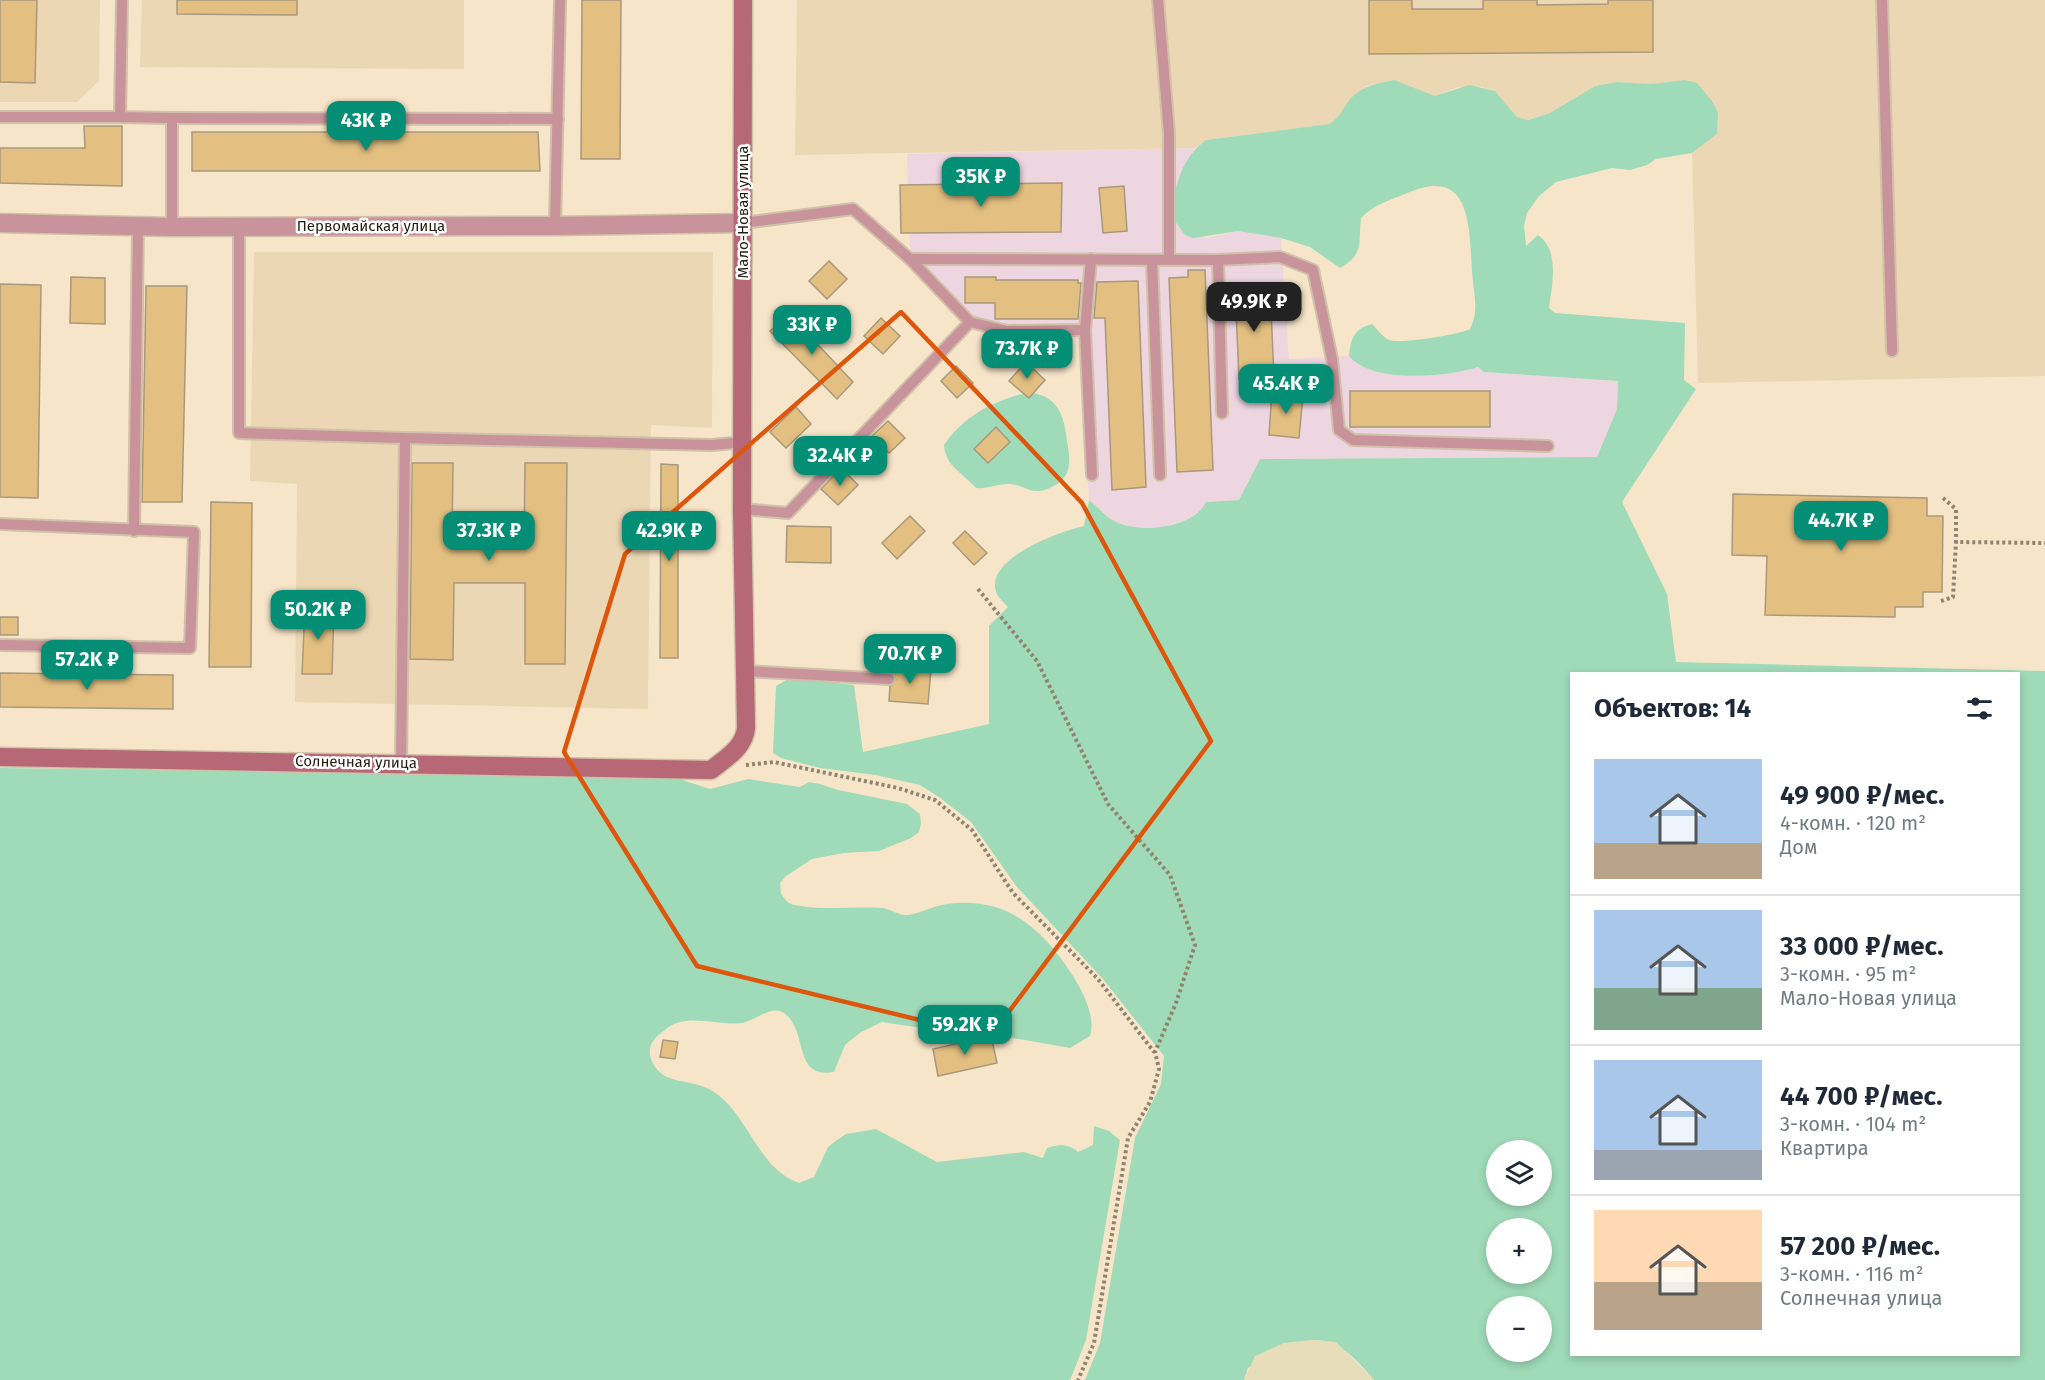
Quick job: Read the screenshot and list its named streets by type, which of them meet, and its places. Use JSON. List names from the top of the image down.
{
  "streets": {
    "street": ["Мало-Новая улица", "Первомайская улица", "Солнечная улица"]
  },
  "crossings": [
    ["Мало-Новая улица", "Первомайская улица"],
    ["Мало-Новая улица", "Солнечная улица"]
  ],
  "page": {
    "price": [
      "43K ₽",
      "35K ₽",
      "49.9K ₽",
      "33K ₽",
      "73.7K ₽",
      "45.4K ₽",
      "32.4K ₽",
      "44.7K ₽",
      "37.3K ₽",
      "42.9K ₽",
      "50.2K ₽",
      "70.7K ₽",
      "57.2K ₽",
      "59.2K ₽"
    ],
    "heading": "Объектов: 14",
    "list": [
      {
        "name": "49 900 ₽/мес.",
        "note": "4-комн. · 120 m² · Дом"
      },
      {
        "name": "33 000 ₽/мес.",
        "note": "3-комн. · 95 m² · Мало-Новая улица"
      },
      {
        "name": "44 700 ₽/мес.",
        "note": "3-комн. · 104 m² · Квартира"
      },
      {
        "name": "57 200 ₽/мес.",
        "note": "3-комн. · 116 m² · Солнечная улица"
      }
    ],
    "map_buttons": ["+", "−"]
  }
}
